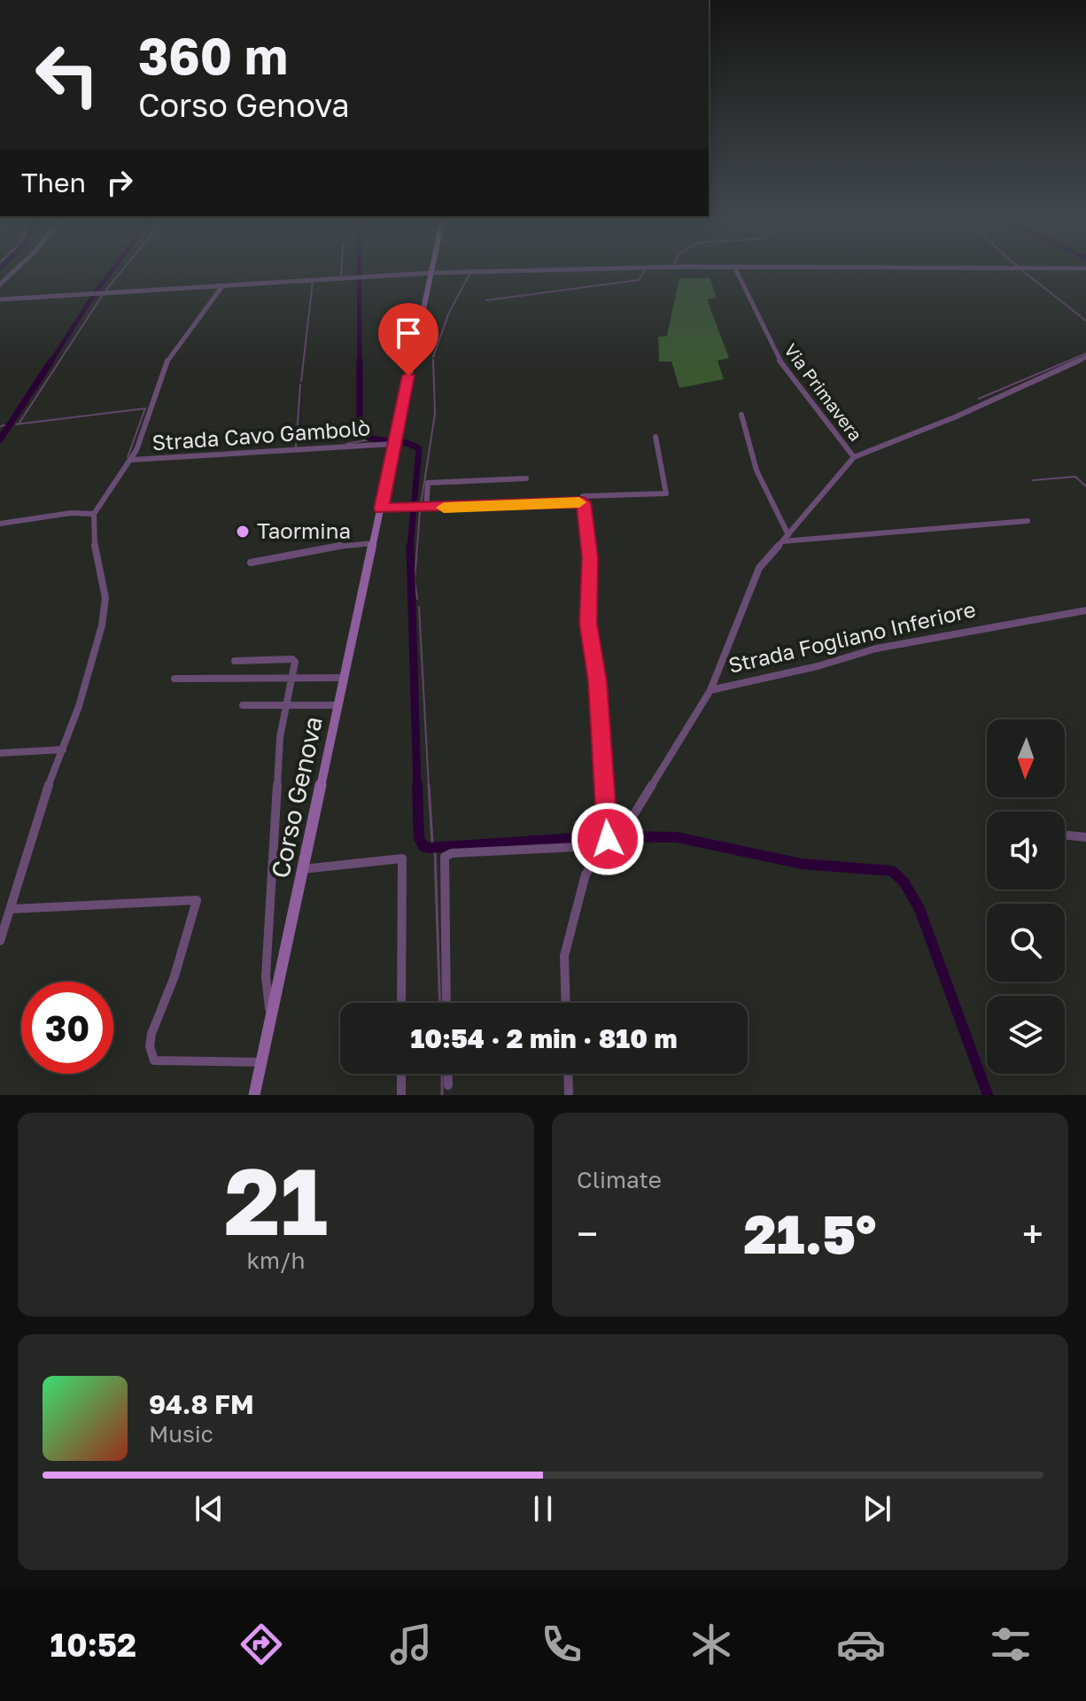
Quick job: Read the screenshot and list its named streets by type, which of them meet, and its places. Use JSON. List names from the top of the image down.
{
  "streets": {
    "main road": ["Corso Genova"],
    "street": ["Via Primavera", "Strada Cavo Gambolò", "Strada Fogliano Inferiore"]
  },
  "crossings": [
    ["Via Primavera", "Strada Fogliano Inferiore"],
    ["Strada Cavo Gambolò", "Corso Genova"]
  ],
  "places": ["Taormina"],
  "north": "bottom",
  "page": {
    "turn": ["360 m", "Corso Genova"],
    "then": "Then",
    "limit": "30",
    "trip": "10:54 · 2 min · 810 m",
    "tile": [
      ["21", "km/h"],
      "Climate"
    ],
    "heat": ["−", "21.5°", "+"],
    "song": ["94.8 FM", "Music"],
    "tabs": "10:52"
  }
}
